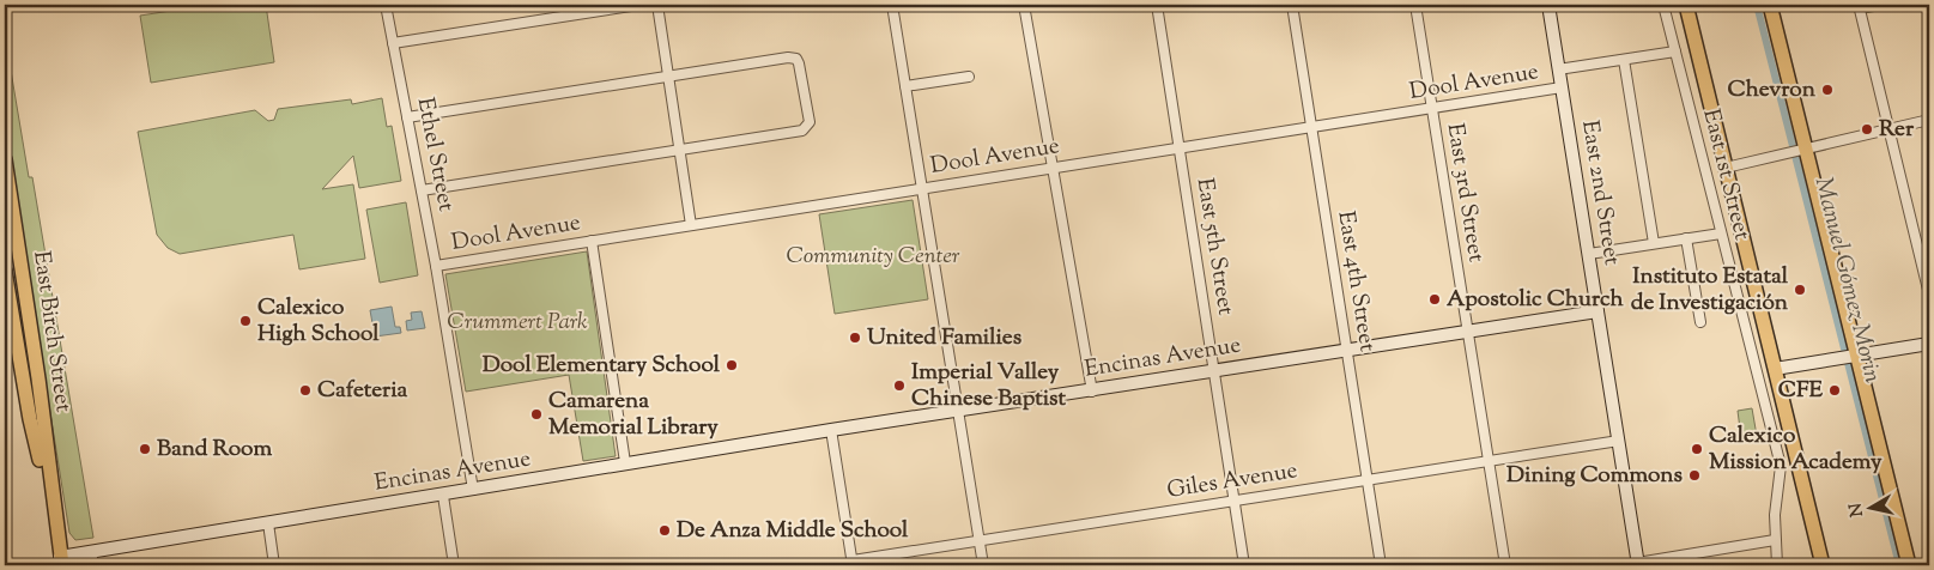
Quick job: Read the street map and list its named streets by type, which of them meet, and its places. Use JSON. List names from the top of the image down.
{
  "streets": {
    "main road": ["East Birch Street"],
    "street": [
      "Dool Avenue",
      "Ethel Street",
      "East 1st Street",
      "East 3rd Street",
      "East 2nd Street",
      "East 5th Street",
      "East 4th Street",
      "Encinas Avenue",
      "Giles Avenue"
    ]
  },
  "crossings": [
    ["Dool Avenue", "Ethel Street"],
    ["Dool Avenue", "East 1st Street"],
    ["Dool Avenue", "East 3rd Street"],
    ["Dool Avenue", "East 2nd Street"],
    ["Dool Avenue", "East 5th Street"],
    ["Dool Avenue", "East 4th Street"],
    ["Ethel Street", "Encinas Avenue"],
    ["East 3rd Street", "Encinas Avenue"],
    ["East 3rd Street", "Giles Avenue"],
    ["East 2nd Street", "Encinas Avenue"],
    ["East 2nd Street", "Giles Avenue"],
    ["East 5th Street", "Encinas Avenue"],
    ["East 5th Street", "Giles Avenue"],
    ["East 4th Street", "Encinas Avenue"],
    ["East 4th Street", "Giles Avenue"],
    ["East Birch Street", "Encinas Avenue"]
  ],
  "water": ["Manuel Gómez Morin"],
  "parks": ["Community Center", "Crummert Park"],
  "places": [
    "Chevron",
    "Rer",
    "Instituto Estatal de Investigación",
    "Apostolic Church",
    "Calexico High School",
    "United Families",
    "Dool Elementary School",
    "Imperial Valley Chinese Baptist",
    "Cafeteria",
    "CFE",
    "Camarena Memorial Library",
    "Band Room",
    "Calexico Mission Academy",
    "Dining Commons",
    "De Anza Middle School"
  ],
  "north": "left"
}
